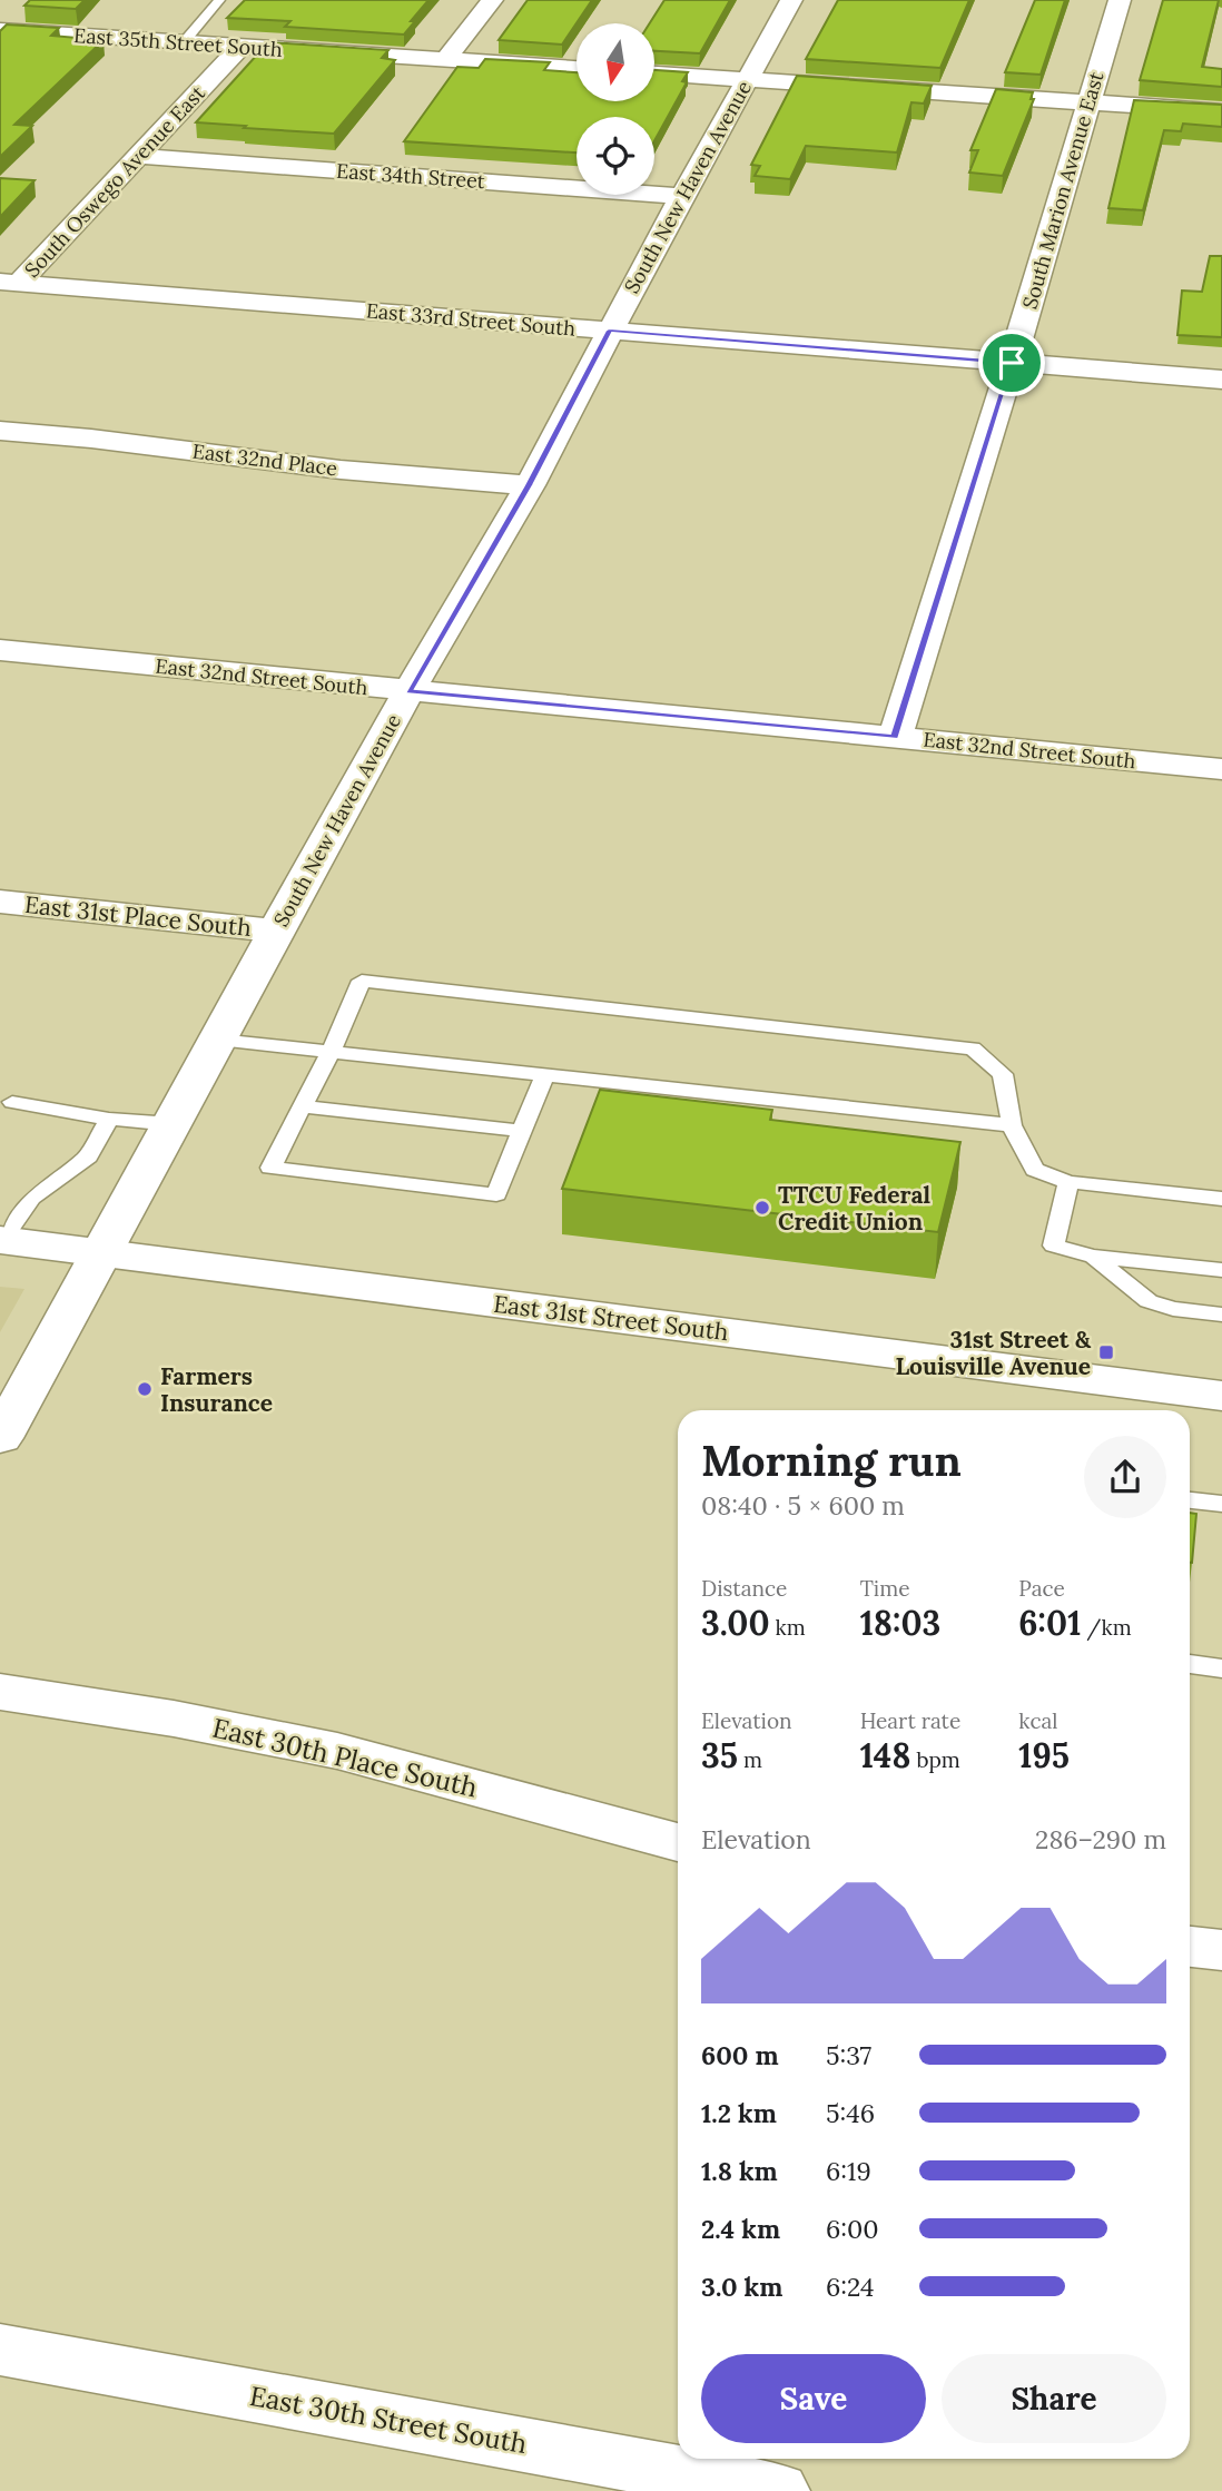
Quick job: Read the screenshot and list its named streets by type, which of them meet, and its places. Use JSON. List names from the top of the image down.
{
  "streets": {
    "street": [
      "East 35th Street South",
      "East 34th Street",
      "South Oswego Avenue East",
      "South New Haven Avenue",
      "South Marion Avenue East",
      "East 33rd Street South",
      "East 32nd Place",
      "East 32nd Street South",
      "East 31st Place South",
      "East 31st Street South",
      "East 30th Place South",
      "East 30th Street South"
    ]
  },
  "crossings": [
    ["East 35th Street South", "South Oswego Avenue East"],
    ["East 34th Street", "South Oswego Avenue East"],
    ["East 34th Street", "South New Haven Avenue"],
    ["South Oswego Avenue East", "East 33rd Street South"],
    ["South New Haven Avenue", "East 33rd Street South"],
    ["South New Haven Avenue", "East 32nd Place"],
    ["South New Haven Avenue", "East 32nd Street South"],
    ["South New Haven Avenue", "East 31st Place South"],
    ["South New Haven Avenue", "East 31st Street South"],
    ["South Marion Avenue East", "East 33rd Street South"],
    ["South Marion Avenue East", "East 32nd Street South"]
  ],
  "places": {
    "other": ["TTCU Federal Credit Union", "Farmers Insurance"],
    "transit": ["31st Street & Louisville Avenue"]
  },
  "north": "bottom",
  "page": {
    "heading": ["Morning run", "08:40 · 5 × 600 m"],
    "stats": [
      ["Distance", "3.00 km"],
      ["Time", "18:03"],
      ["Pace", "6:01 /km"],
      ["Elevation", "35 m"],
      ["Heart rate", "148 bpm"],
      ["kcal", "195"]
    ],
    "chart": ["Elevation", "286–290 m"],
    "list": [
      {
        "name": "600 m",
        "note": "5:37"
      },
      {
        "name": "1.2 km",
        "note": "5:46"
      },
      {
        "name": "1.8 km",
        "note": "6:19"
      },
      {
        "name": "2.4 km",
        "note": "6:00"
      },
      {
        "name": "3.0 km",
        "note": "6:24"
      }
    ],
    "buttons": ["Save", "Share"]
  }
}
